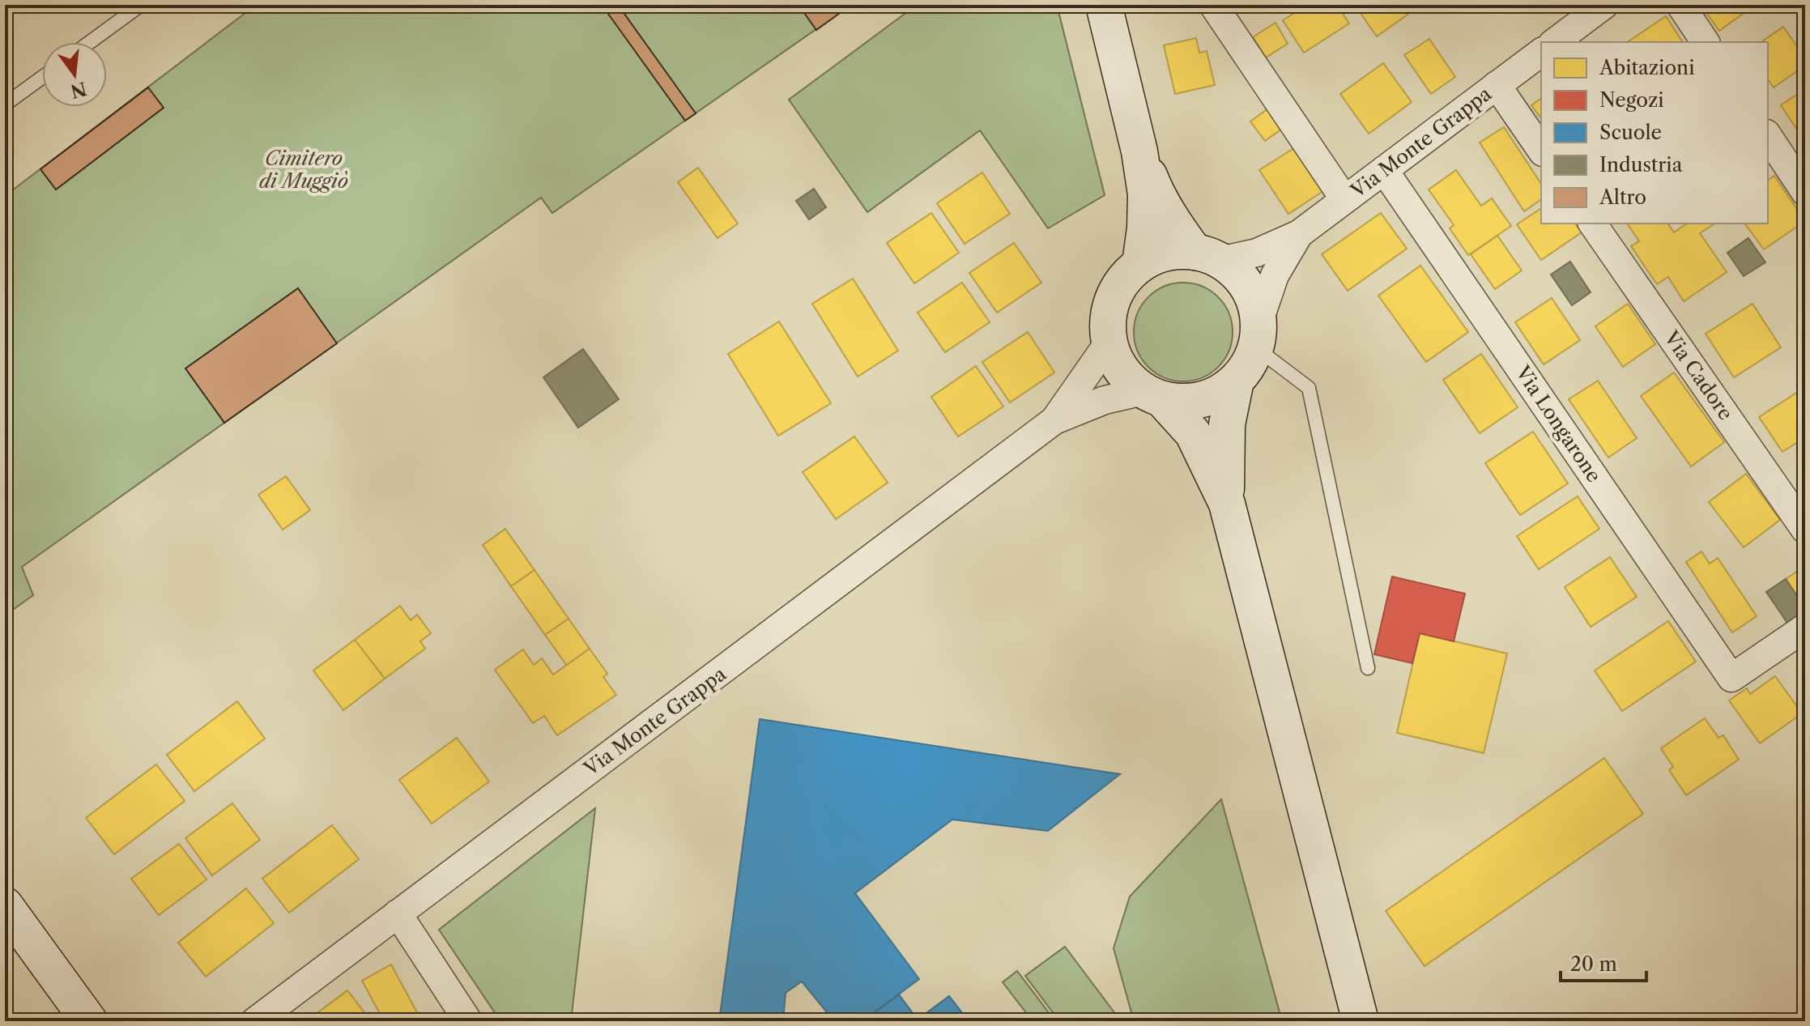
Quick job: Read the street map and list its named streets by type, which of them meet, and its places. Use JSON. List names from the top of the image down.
{
  "streets": {
    "street": ["Via Monte Grappa", "Via Cadore", "Via Longarone"]
  },
  "crossings": [
    ["Via Monte Grappa", "Via Longarone"]
  ],
  "parks": ["Cimitero di Muggiò"],
  "legend": [
    "Abitazioni",
    "Negozi",
    "Scuole",
    "Industria",
    "Altro"
  ],
  "scale_bar": "20 m",
  "north": "bottom"
}
